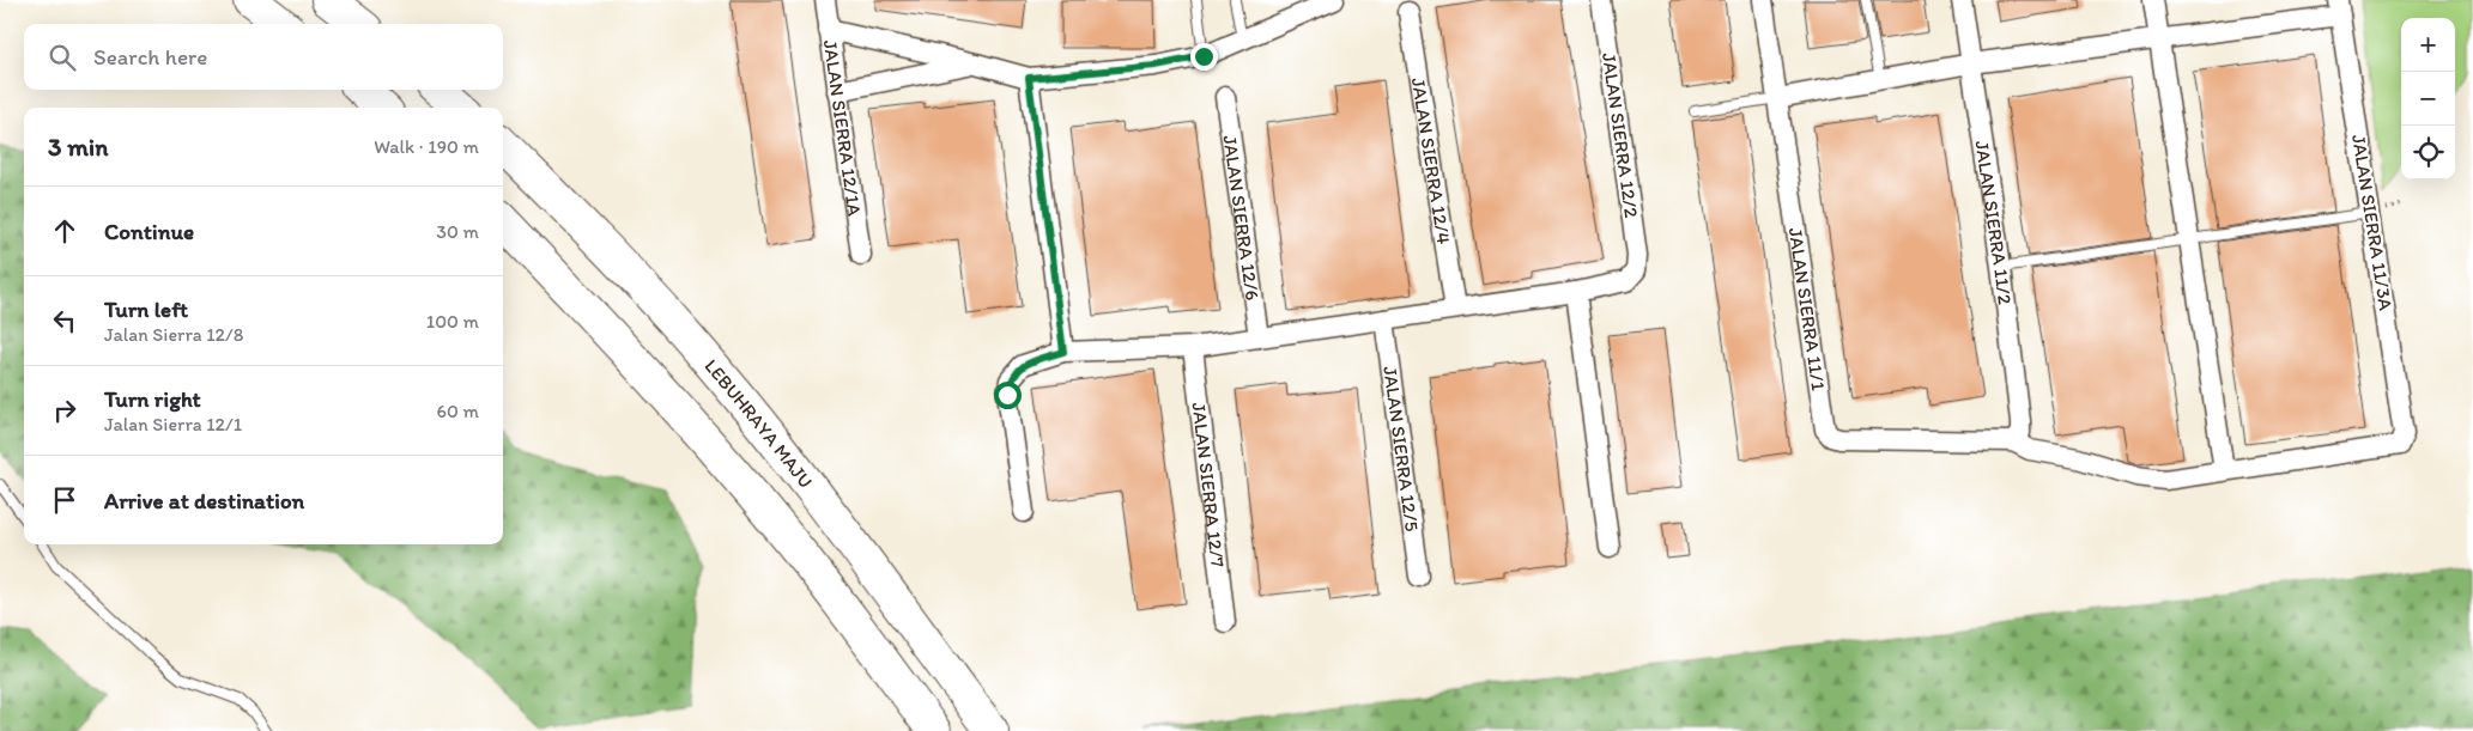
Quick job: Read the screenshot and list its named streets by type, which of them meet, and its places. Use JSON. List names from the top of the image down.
{
  "streets": {
    "highway": ["LEBUHRAYA MAJU"],
    "street": [
      "JALAN SIERRA 12/1A",
      "JALAN SIERRA 12/2",
      "JALAN SIERRA 12/4",
      "JALAN SIERRA 12/6",
      "JALAN SIERRA 11/2",
      "JALAN SIERRA 11/3A",
      "JALAN SIERRA 11/1",
      "JALAN SIERRA 12/5",
      "JALAN SIERRA 12/7"
    ]
  },
  "crossings": [
    ["JALAN SIERRA 11/2", "JALAN SIERRA 11/1"],
    ["JALAN SIERRA 11/3A", "JALAN SIERRA 11/1"]
  ],
  "page": {
    "map_buttons": ["+", "−"],
    "search": "Search here",
    "heading": ["3 min", "Walk · 190 m"],
    "list": [
      ["Continue", "30 m"],
      ["Turn left", "Jalan Sierra 12/8", "100 m"],
      ["Turn right", "Jalan Sierra 12/1", "60 m"],
      "Arrive at destination"
    ]
  }
}
